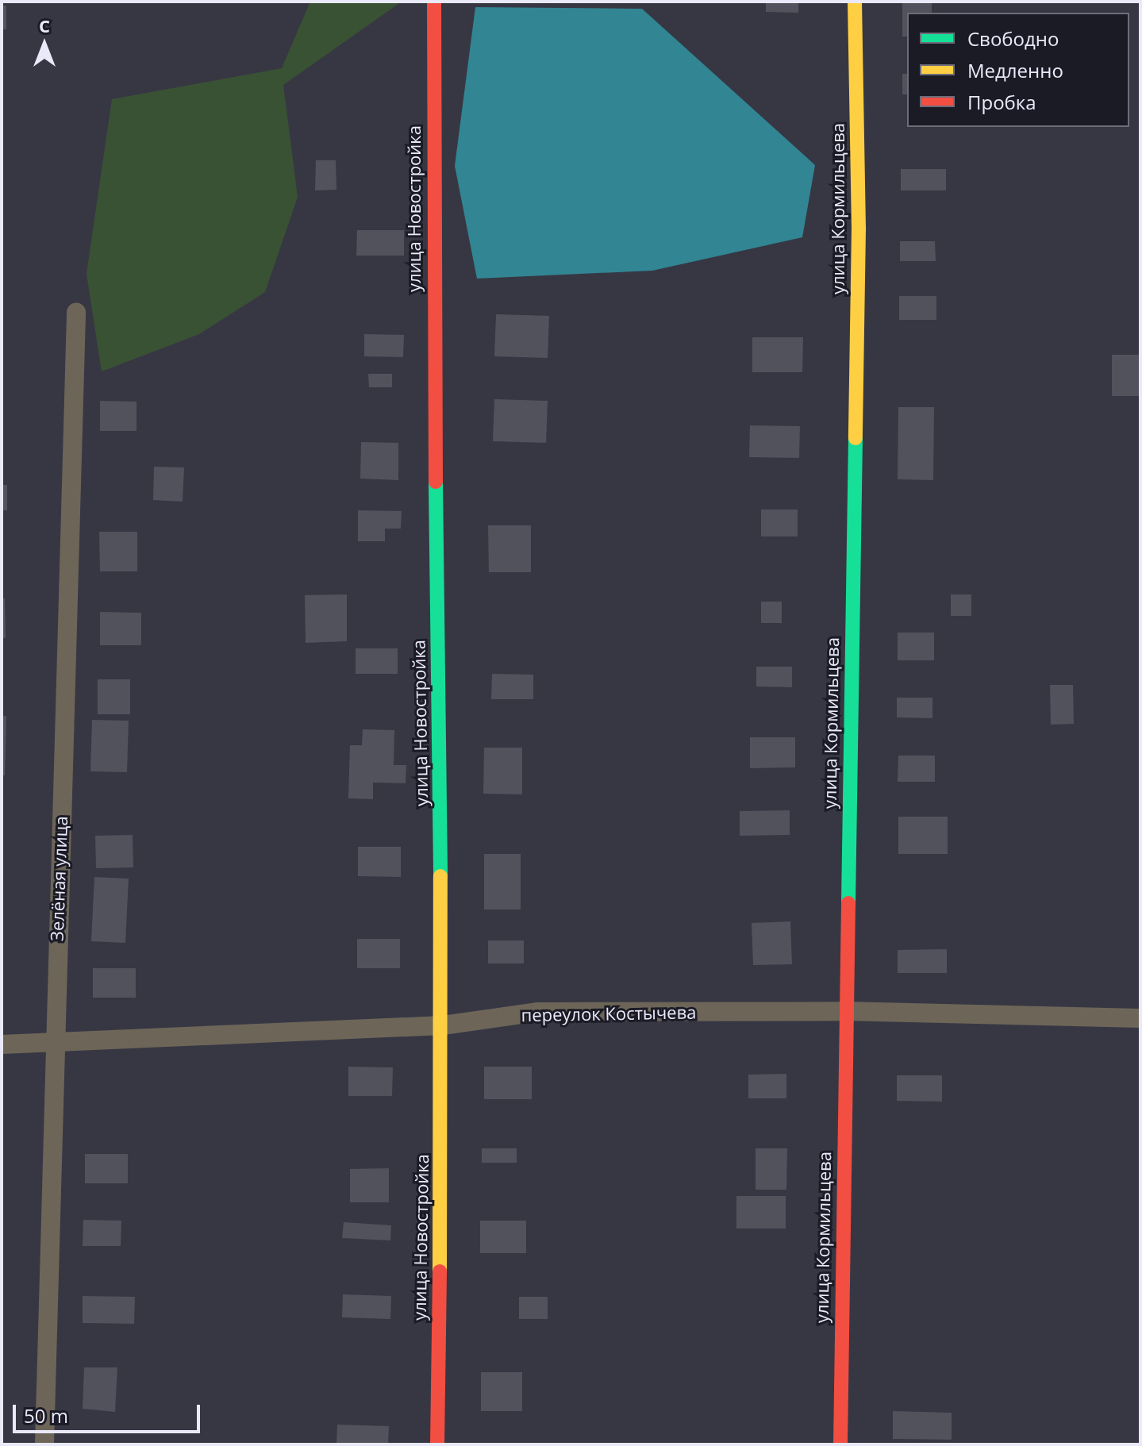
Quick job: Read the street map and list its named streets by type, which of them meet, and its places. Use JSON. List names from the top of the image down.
{
  "streets": {
    "street": [
      "улица Новостройка",
      "улица Кормильцева",
      "Зелёная улица",
      "переулок Костычева"
    ]
  },
  "crossings": [
    ["улица Новостройка", "переулок Костычева"],
    ["улица Кормильцева", "переулок Костычева"],
    ["Зелёная улица", "переулок Костычева"]
  ],
  "legend": ["Свободно", "Медленно", "Пробка"],
  "scale_bar": "50 m",
  "north": "top"
}
